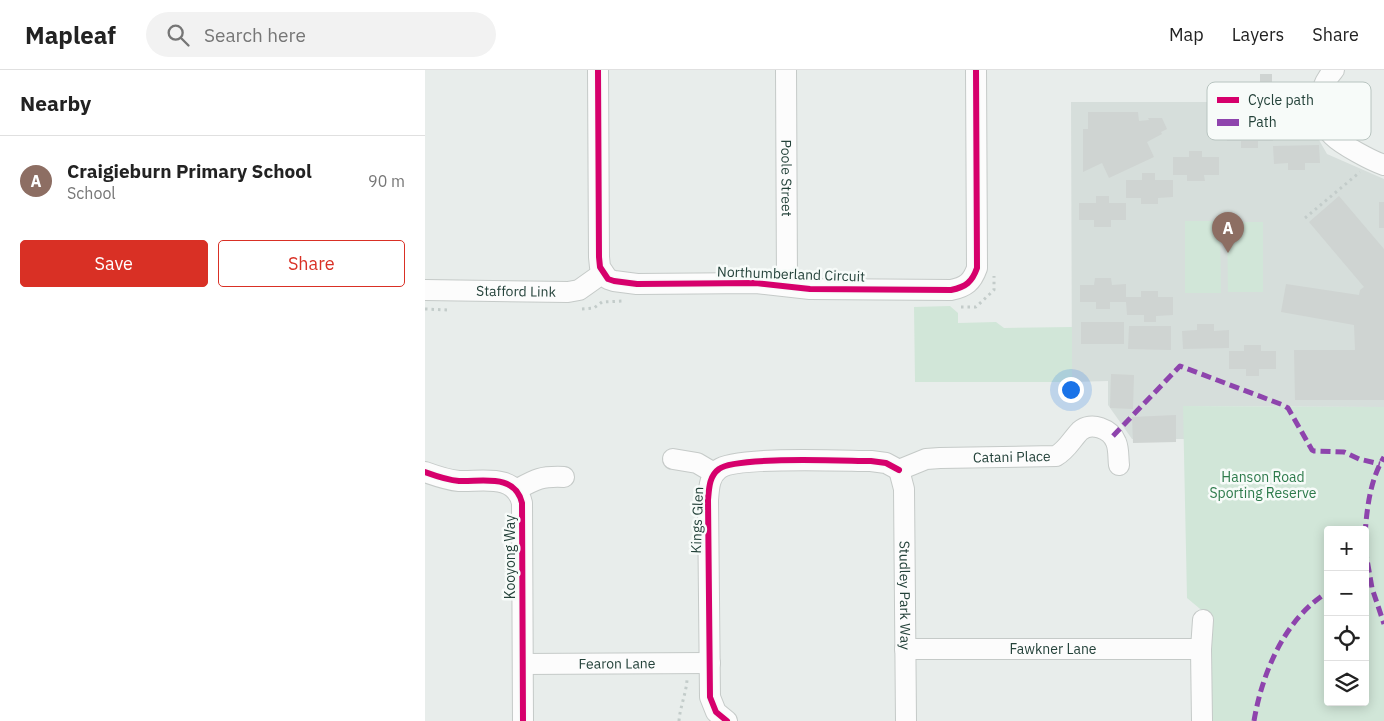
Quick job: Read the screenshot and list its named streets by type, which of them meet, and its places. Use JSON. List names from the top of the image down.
{
  "streets": {
    "street": [
      "Poole Street",
      "Northumberland Circuit",
      "Stafford Link",
      "Catani Place",
      "Kings Glen",
      "Kooyong Way",
      "Studley Park Way",
      "Fawkner Lane",
      "Fearon Lane"
    ]
  },
  "crossings": [
    ["Poole Street", "Northumberland Circuit"],
    ["Northumberland Circuit", "Stafford Link"],
    ["Catani Place", "Kings Glen"],
    ["Catani Place", "Studley Park Way"],
    ["Kings Glen", "Studley Park Way"],
    ["Kings Glen", "Fearon Lane"],
    ["Kooyong Way", "Fearon Lane"],
    ["Studley Park Way", "Fawkner Lane"]
  ],
  "parks": ["Hanson Road Sporting Reserve"],
  "legend": ["Cycle path", "Path"],
  "page": {
    "header": "Mapleaf",
    "search": "Search here",
    "nav": ["Map", "Layers", "Share"],
    "heading": "Nearby",
    "list": [
      {
        "mark": "A",
        "name": "Craigieburn Primary School",
        "note": "School",
        "value": "90 m"
      }
    ],
    "pins": "A",
    "buttons": ["Save", "Share"],
    "map_buttons": ["+", "−"]
  }
}
